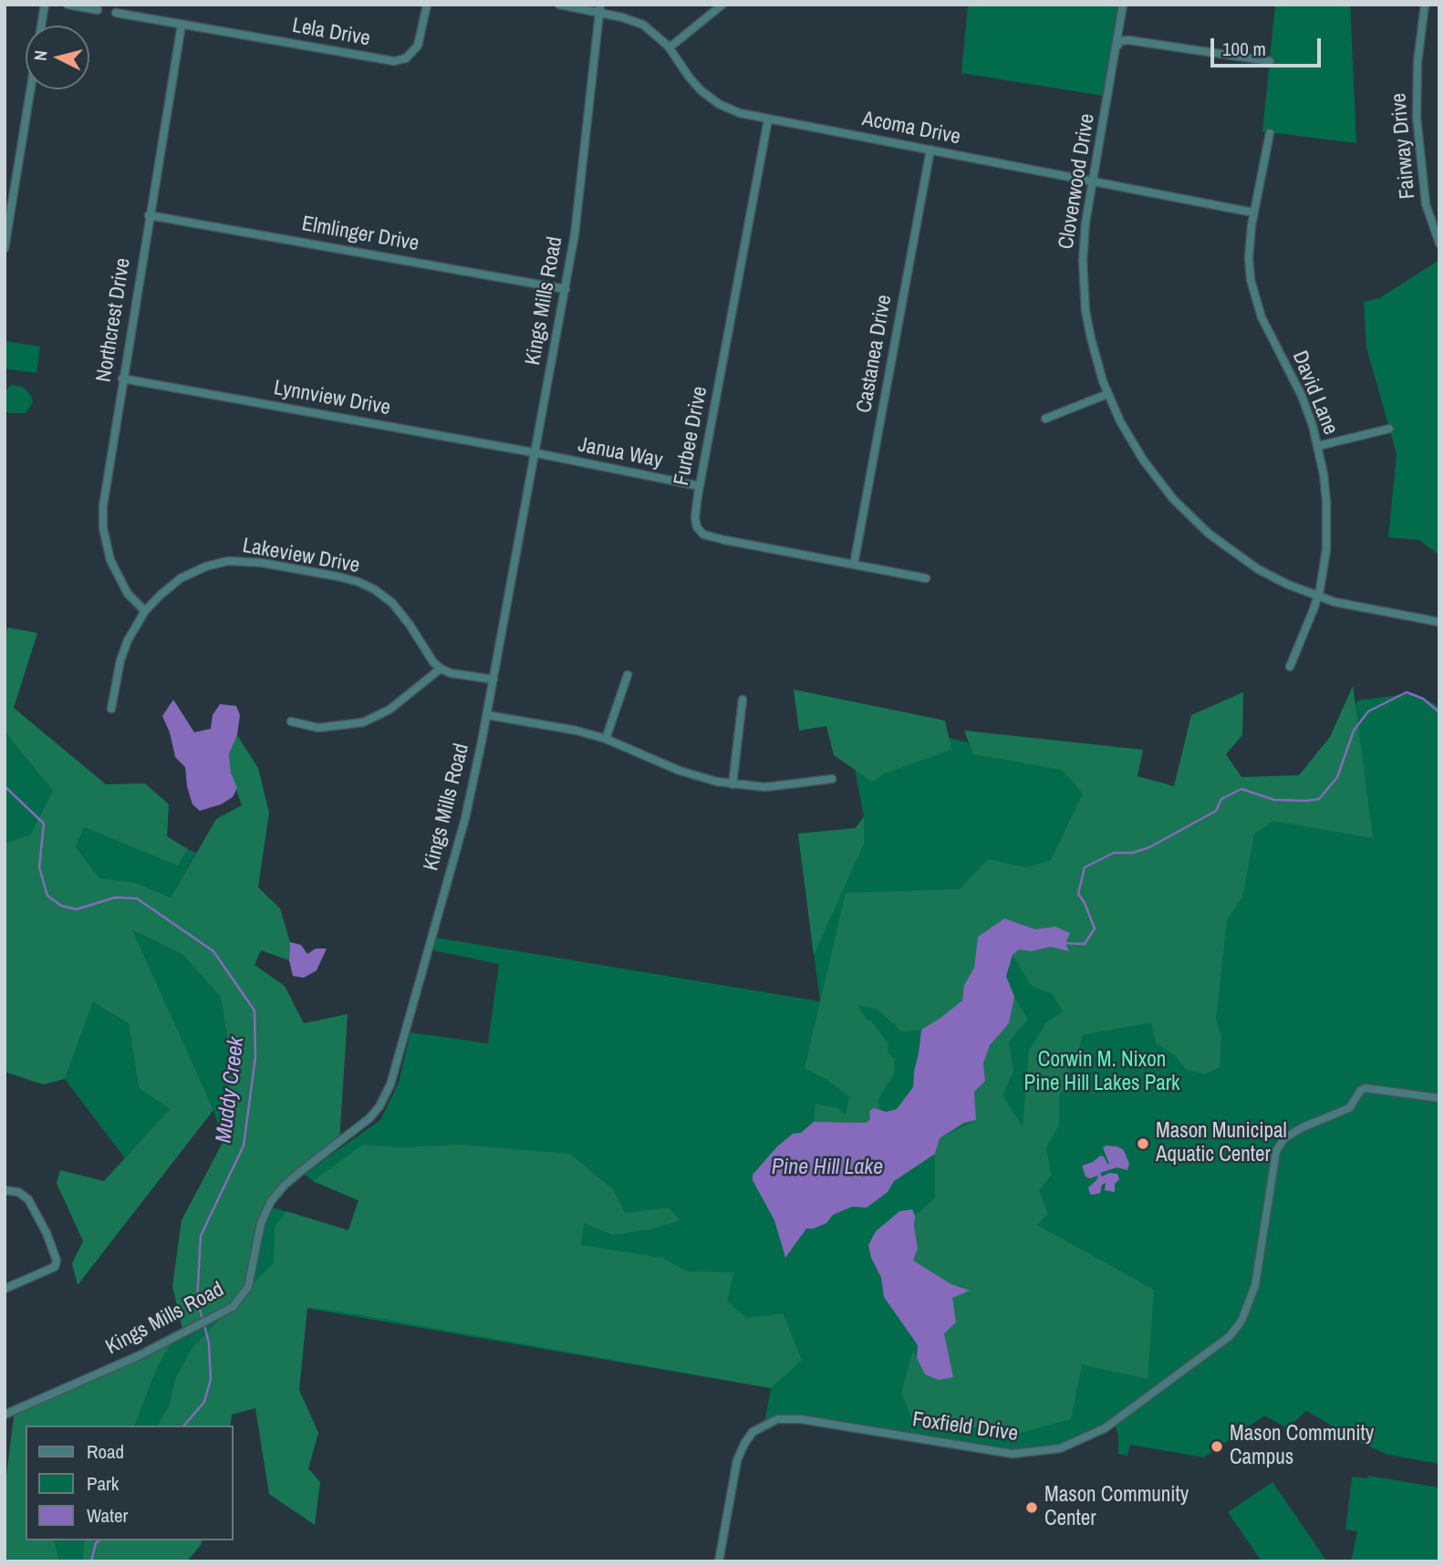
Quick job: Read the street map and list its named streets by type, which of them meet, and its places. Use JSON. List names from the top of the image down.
{
  "streets": {
    "street": [
      "Lela Drive",
      "Acoma Drive",
      "Fairway Drive",
      "Cloverwood Drive",
      "Elmlinger Drive",
      "Kings Mills Road",
      "Northcrest Drive",
      "Castanea Drive",
      "David Lane",
      "Lynnview Drive",
      "Furbee Drive",
      "Janua Way",
      "Lakeview Drive",
      "Foxfield Drive"
    ]
  },
  "crossings": [
    ["Lela Drive", "Northcrest Drive"],
    ["Acoma Drive", "Cloverwood Drive"],
    ["Acoma Drive", "Kings Mills Road"],
    ["Acoma Drive", "Castanea Drive"],
    ["Acoma Drive", "David Lane"],
    ["Acoma Drive", "Furbee Drive"],
    ["Cloverwood Drive", "David Lane"],
    ["Elmlinger Drive", "Kings Mills Road"],
    ["Elmlinger Drive", "Northcrest Drive"],
    ["Kings Mills Road", "Lynnview Drive"],
    ["Kings Mills Road", "Janua Way"],
    ["Northcrest Drive", "Lynnview Drive"],
    ["Northcrest Drive", "Lakeview Drive"],
    ["Castanea Drive", "Furbee Drive"],
    ["Lynnview Drive", "Janua Way"],
    ["Furbee Drive", "Janua Way"]
  ],
  "water": ["Muddy Creek", "Pine Hill Lake"],
  "parks": ["Corwin M. Nixon Pine Hill Lakes Park"],
  "places": ["Mason Municipal Aquatic Center", "Mason Community Campus", "Mason Community Center"],
  "legend": ["Road", "Park", "Water"],
  "scale_bar": "100 m",
  "north": "left"
}
